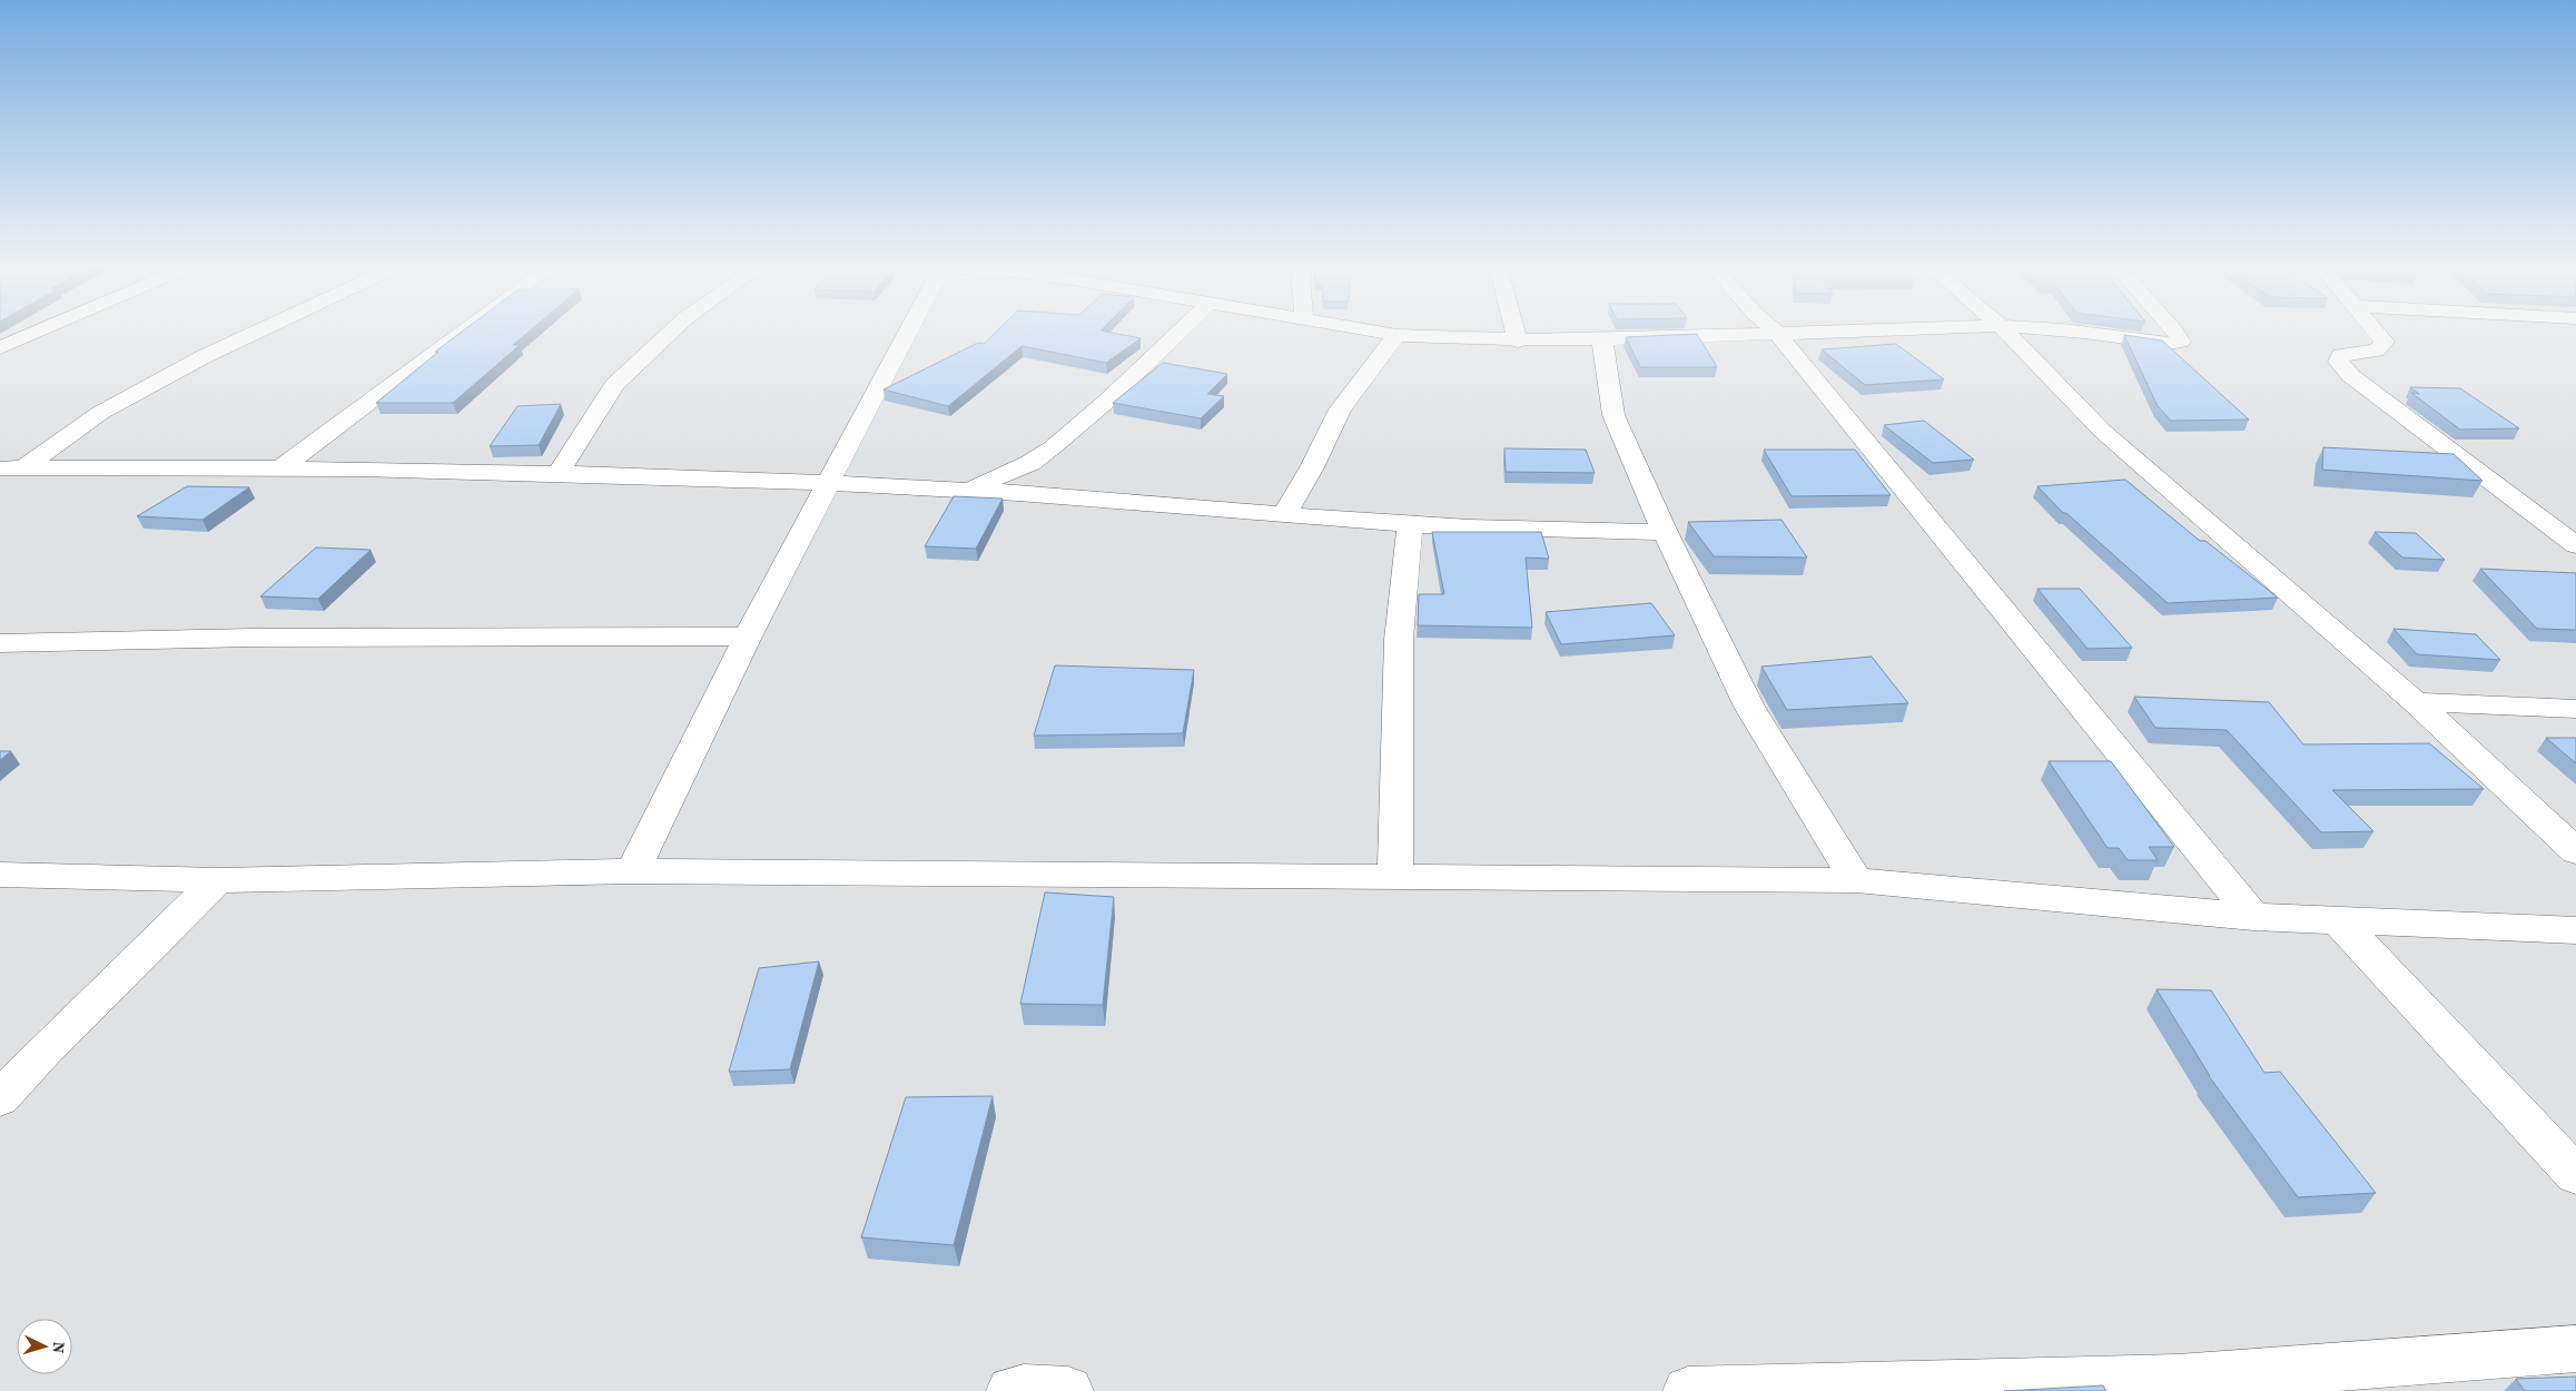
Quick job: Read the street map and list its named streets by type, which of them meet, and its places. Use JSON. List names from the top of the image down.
{
  "north": "right"
}
